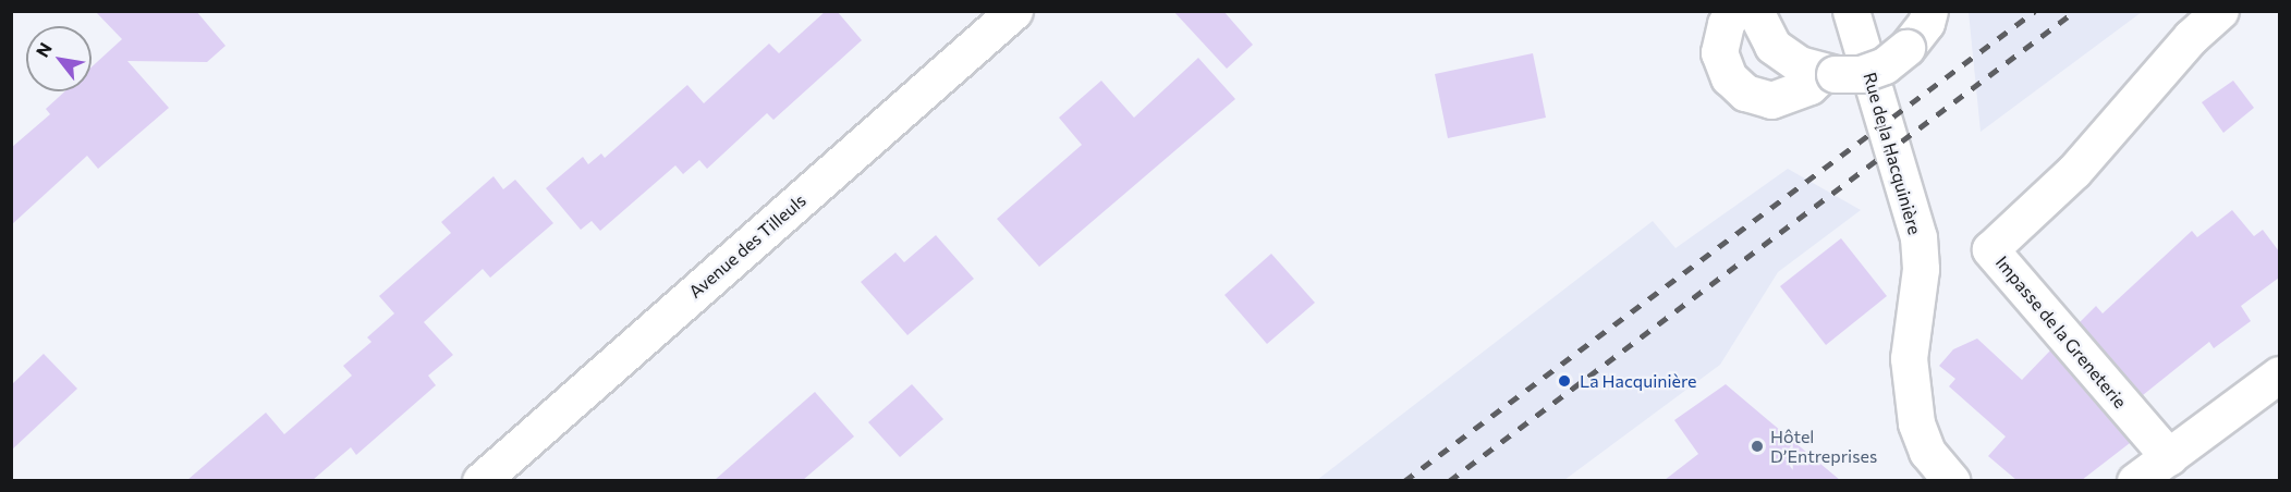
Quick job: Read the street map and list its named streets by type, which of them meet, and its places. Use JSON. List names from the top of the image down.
{
  "streets": {
    "street": ["Rue de la Hacquinière", "Avenue des Tilleuls", "Impasse de la Greneterie"]
  },
  "places": ["La Hacquinière", "Hôtel D’Entreprises"],
  "north": "top left"
}
